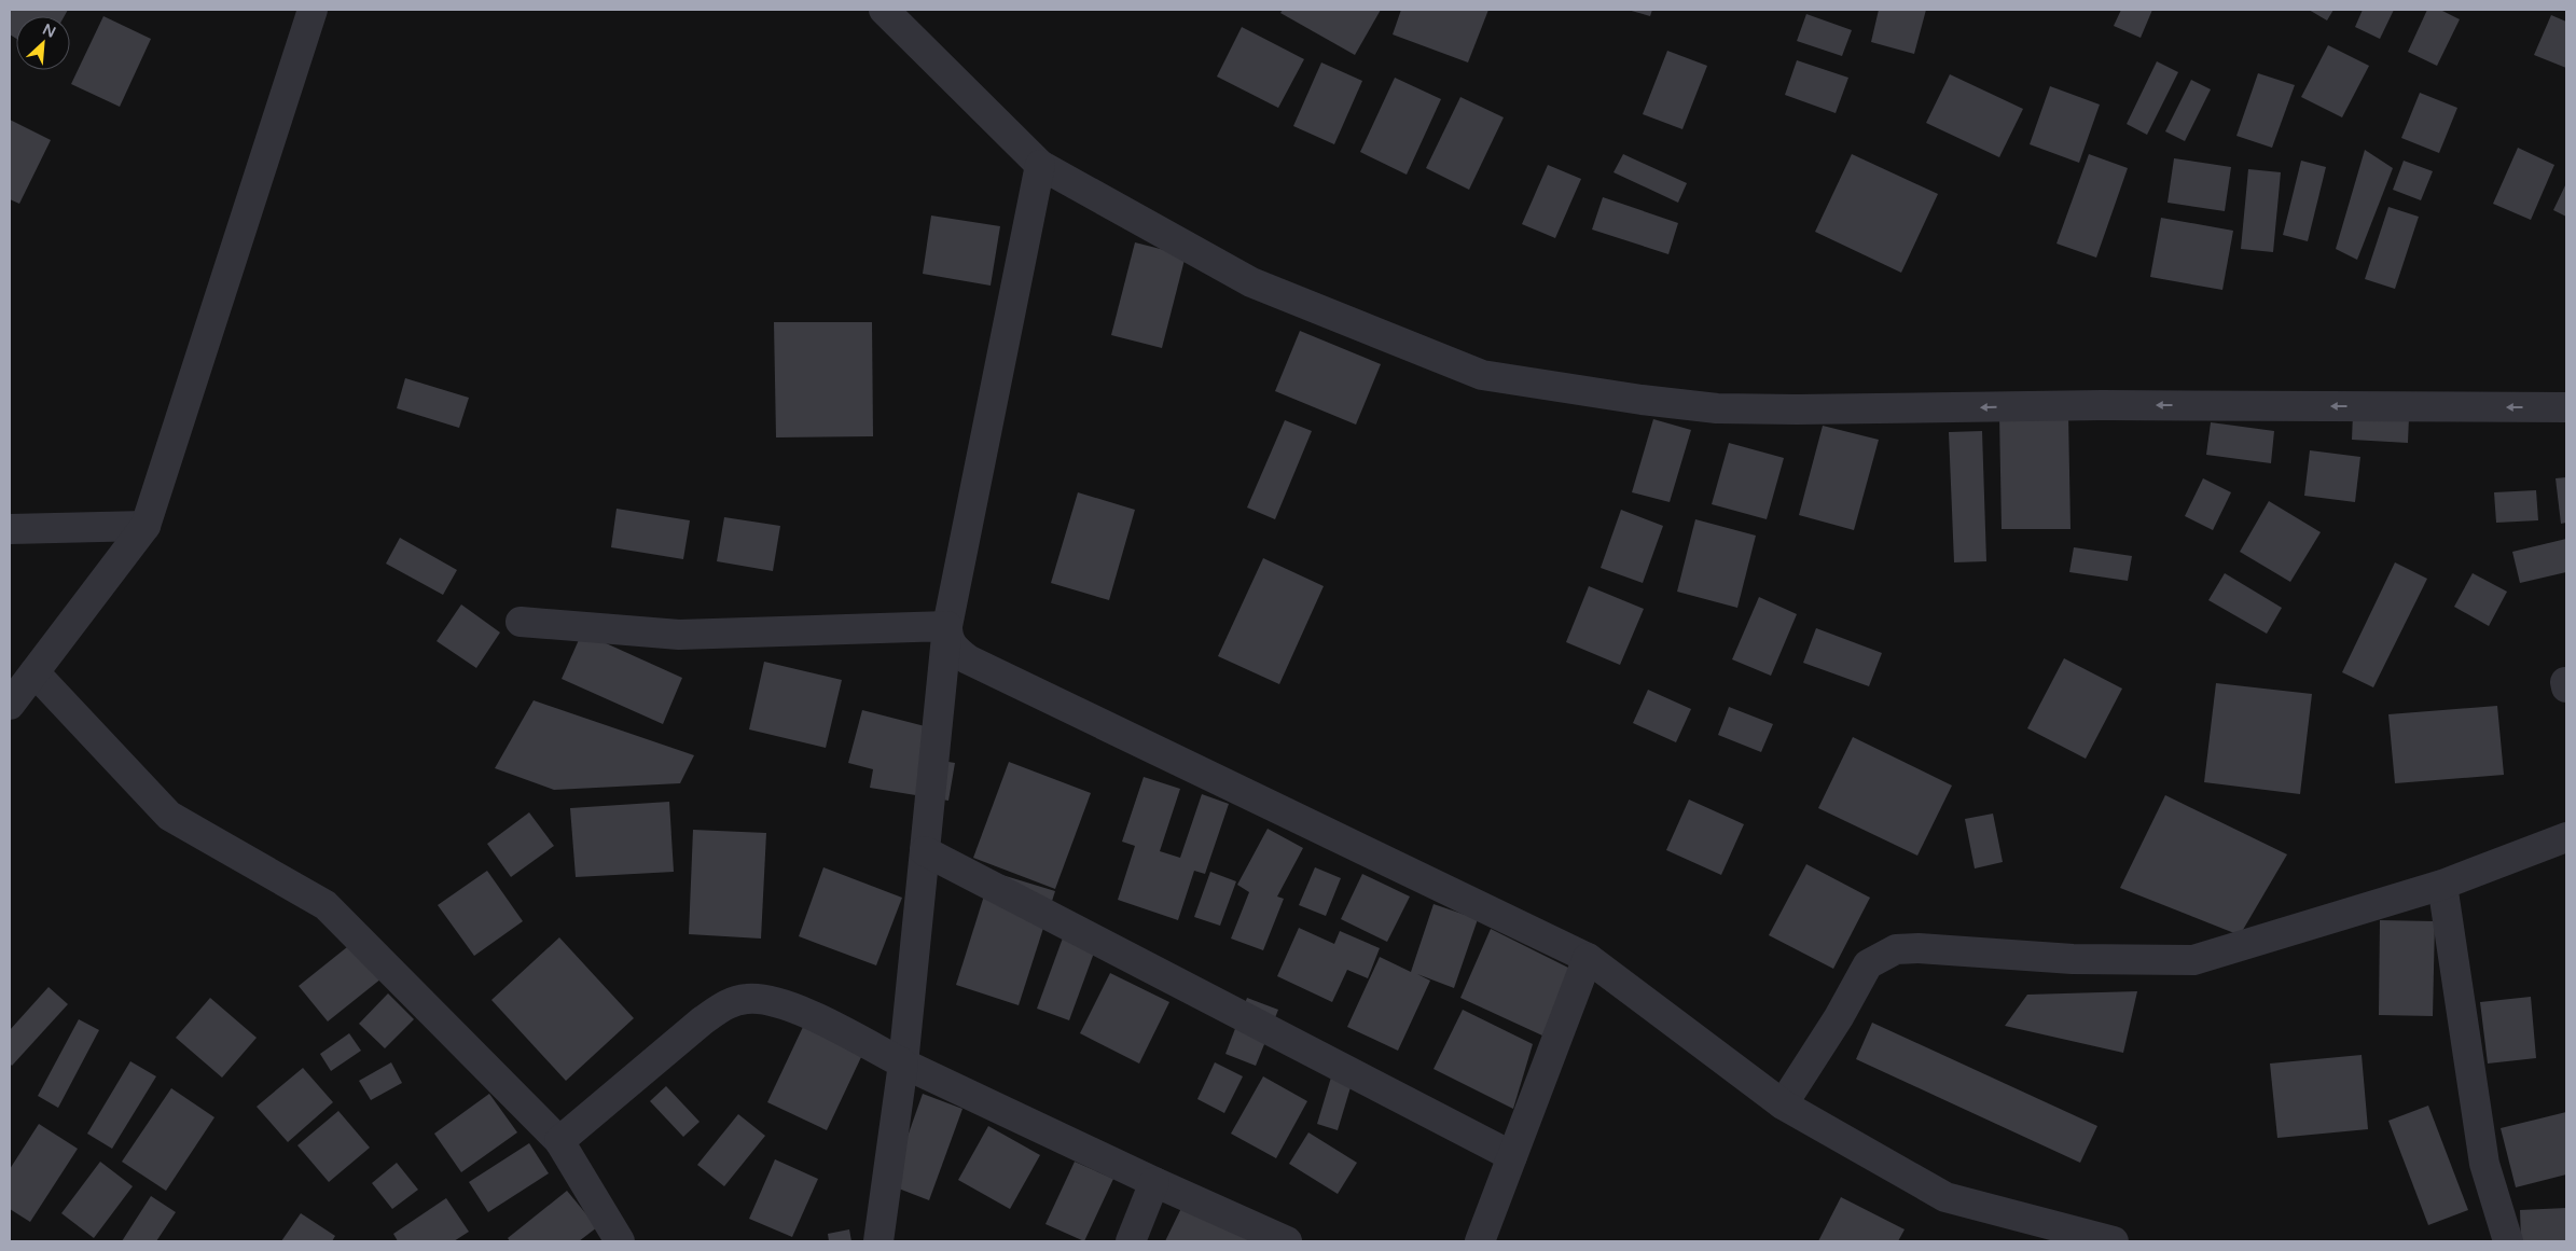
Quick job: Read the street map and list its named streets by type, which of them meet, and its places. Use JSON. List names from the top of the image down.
{
  "north": "top right"
}
